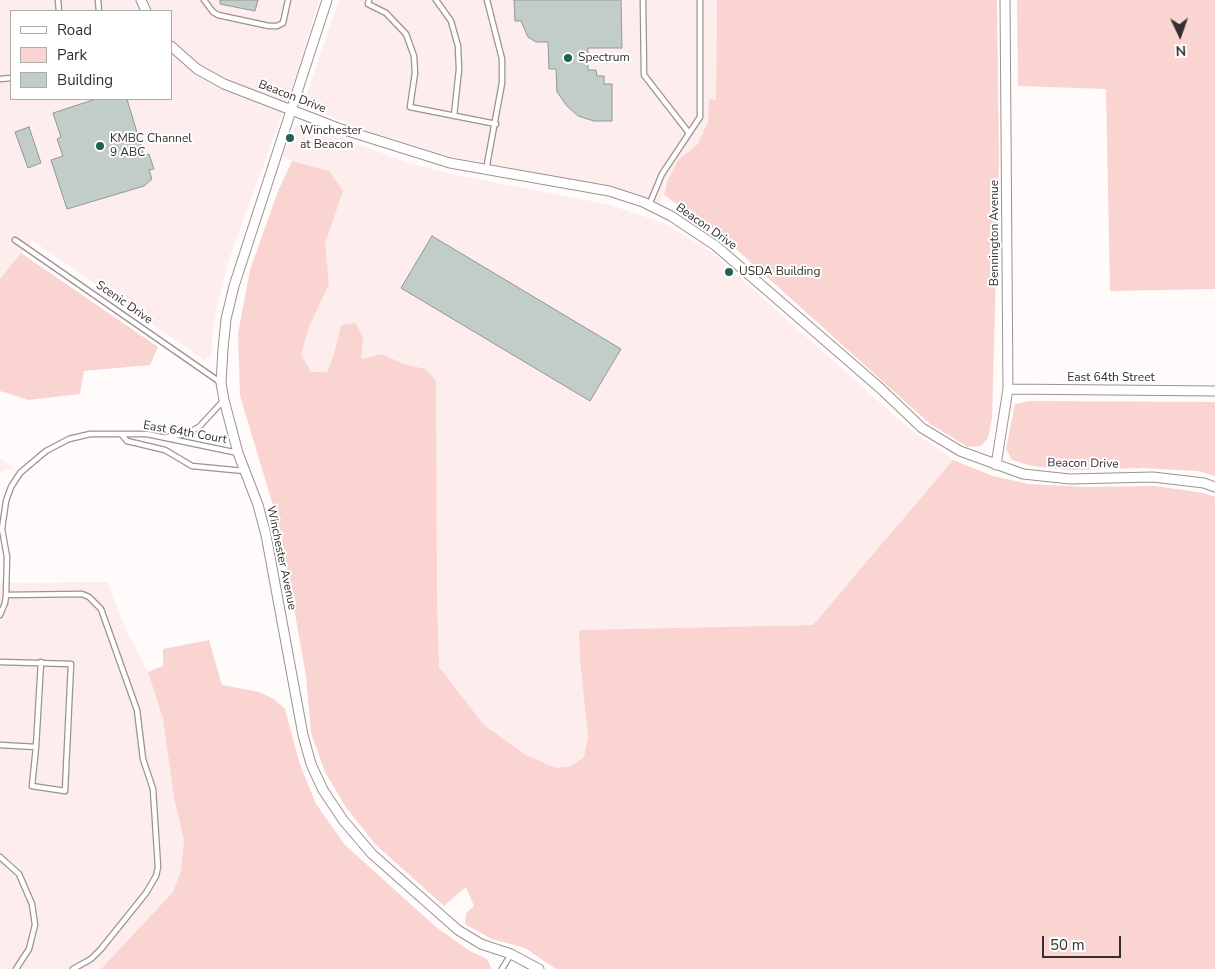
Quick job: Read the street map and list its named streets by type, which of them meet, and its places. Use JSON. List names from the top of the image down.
{
  "streets": {
    "street": [
      "Beacon Drive",
      "Bennington Avenue",
      "East 64th Street",
      "Winchester Avenue"
    ],
    "lane": ["Scenic Drive", "East 64th Court"]
  },
  "crossings": [
    ["Beacon Drive", "Bennington Avenue"],
    ["Beacon Drive", "Winchester Avenue"],
    ["Bennington Avenue", "East 64th Street"],
    ["Scenic Drive", "Winchester Avenue"],
    ["East 64th Court", "Winchester Avenue"]
  ],
  "places": [
    "Spectrum",
    "Winchester at Beacon",
    "KMBC Channel 9 ABC",
    "USDA Building"
  ],
  "legend": ["Road", "Park", "Building"],
  "scale_bar": "50 m",
  "north": "bottom"
}
